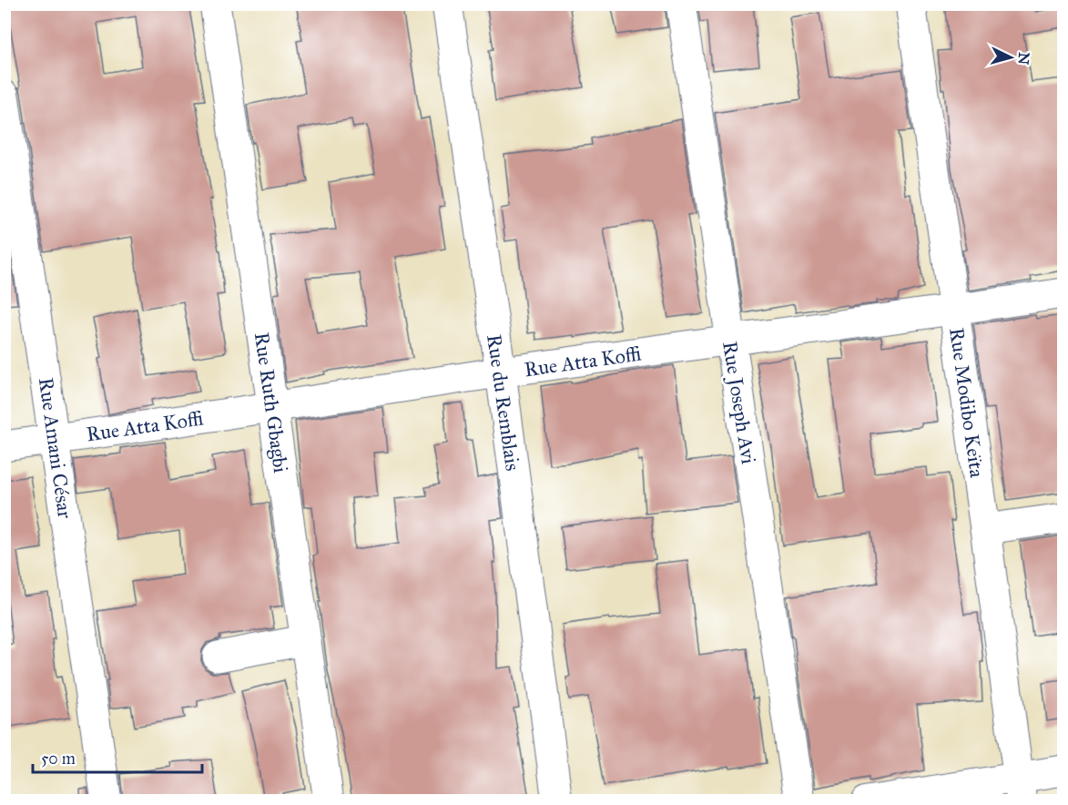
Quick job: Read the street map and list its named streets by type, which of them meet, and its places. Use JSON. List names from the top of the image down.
{
  "streets": {
    "street": [
      "Rue Atta Koffi",
      "Rue Ruth Gbagbi",
      "Rue du Remblais",
      "Rue Joseph Avi",
      "Rue Modibo Keïta",
      "Rue Amani César"
    ]
  },
  "crossings": [
    ["Rue Atta Koffi", "Rue Ruth Gbagbi"],
    ["Rue Atta Koffi", "Rue du Remblais"],
    ["Rue Atta Koffi", "Rue Joseph Avi"],
    ["Rue Atta Koffi", "Rue Modibo Keïta"],
    ["Rue Atta Koffi", "Rue Amani César"]
  ],
  "scale_bar": "50 m",
  "north": "right"
}
